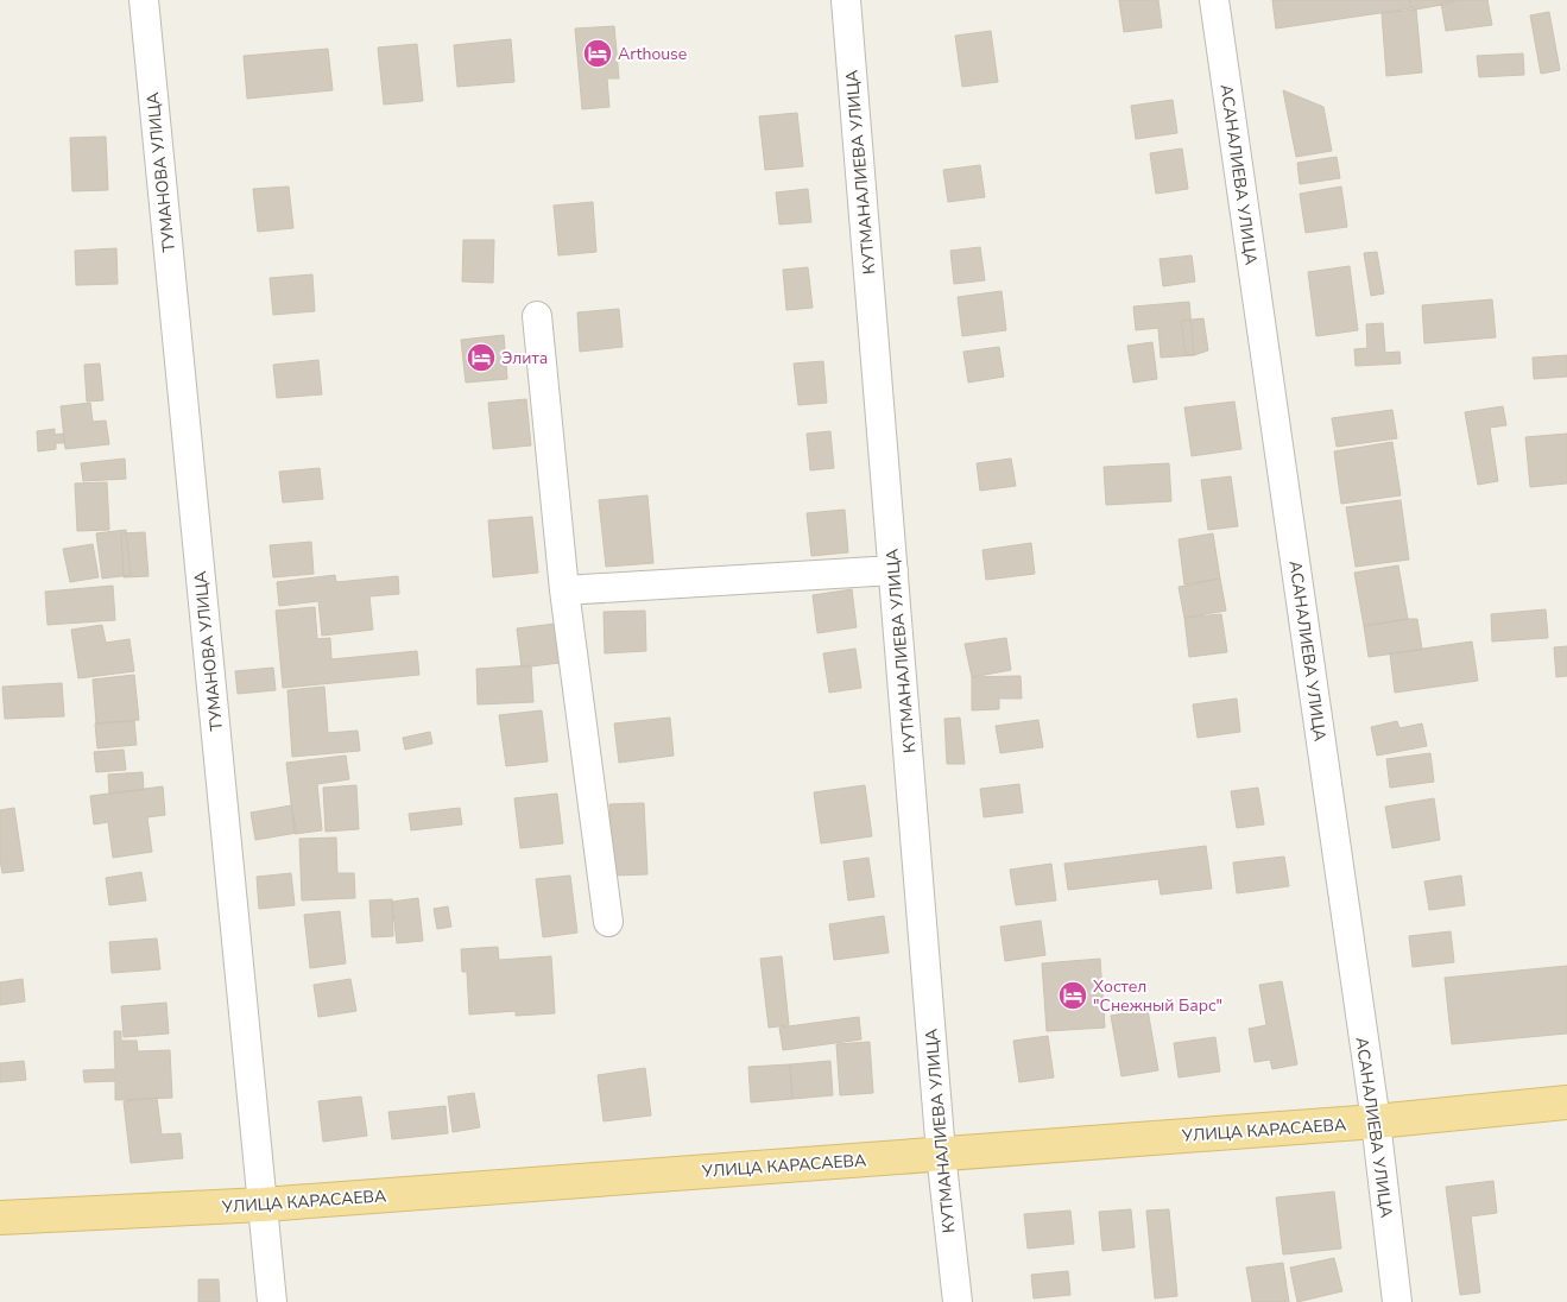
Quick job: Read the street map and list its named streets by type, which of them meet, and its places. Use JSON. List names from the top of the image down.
{
  "streets": {
    "main road": ["УЛИЦА КАРАСАЕВА"],
    "street": ["ТУМАНОВА УЛИЦА", "КУТМАНАЛИЕВА УЛИЦА", "АСАНАЛИЕВА УЛИЦА"]
  },
  "crossings": [
    ["ТУМАНОВА УЛИЦА", "УЛИЦА КАРАСАЕВА"],
    ["КУТМАНАЛИЕВА УЛИЦА", "УЛИЦА КАРАСАЕВА"],
    ["АСАНАЛИЕВА УЛИЦА", "УЛИЦА КАРАСАЕВА"]
  ],
  "places": {
    "hotel": ["Arthouse", "Элита", "Хостел \"Снежный Барс\""]
  }
}
